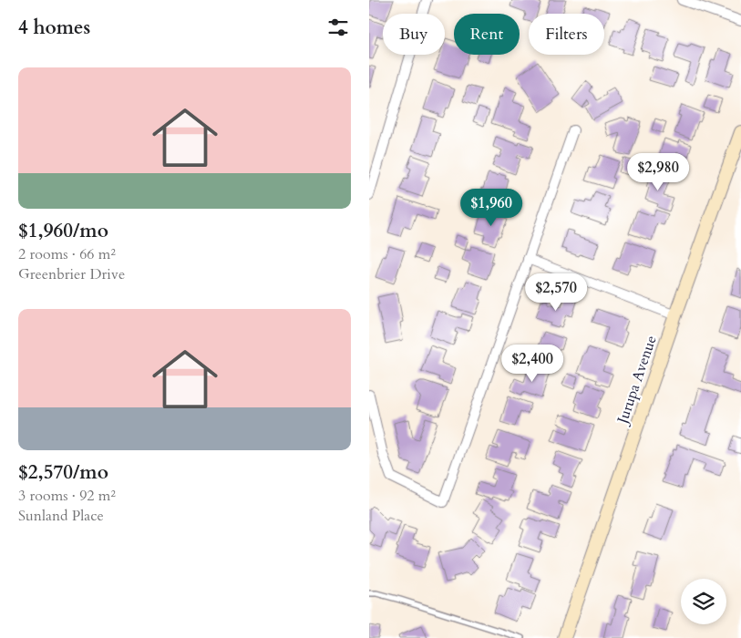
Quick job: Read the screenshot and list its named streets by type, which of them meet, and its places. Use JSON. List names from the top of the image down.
{
  "streets": {
    "main road": ["Jurupa Avenue"]
  },
  "page": {
    "heading": "4 homes",
    "chip": ["Buy", "Rent", "Filters"],
    "list": [
      {
        "name": "$1,960/mo",
        "note": "2 rooms · 66 m² · Greenbrier Drive"
      },
      {
        "name": "$2,570/mo",
        "note": "3 rooms · 92 m² · Sunland Place"
      }
    ],
    "price": [
      "$2,980",
      "$1,960",
      "$2,570",
      "$2,400"
    ]
  }
}
